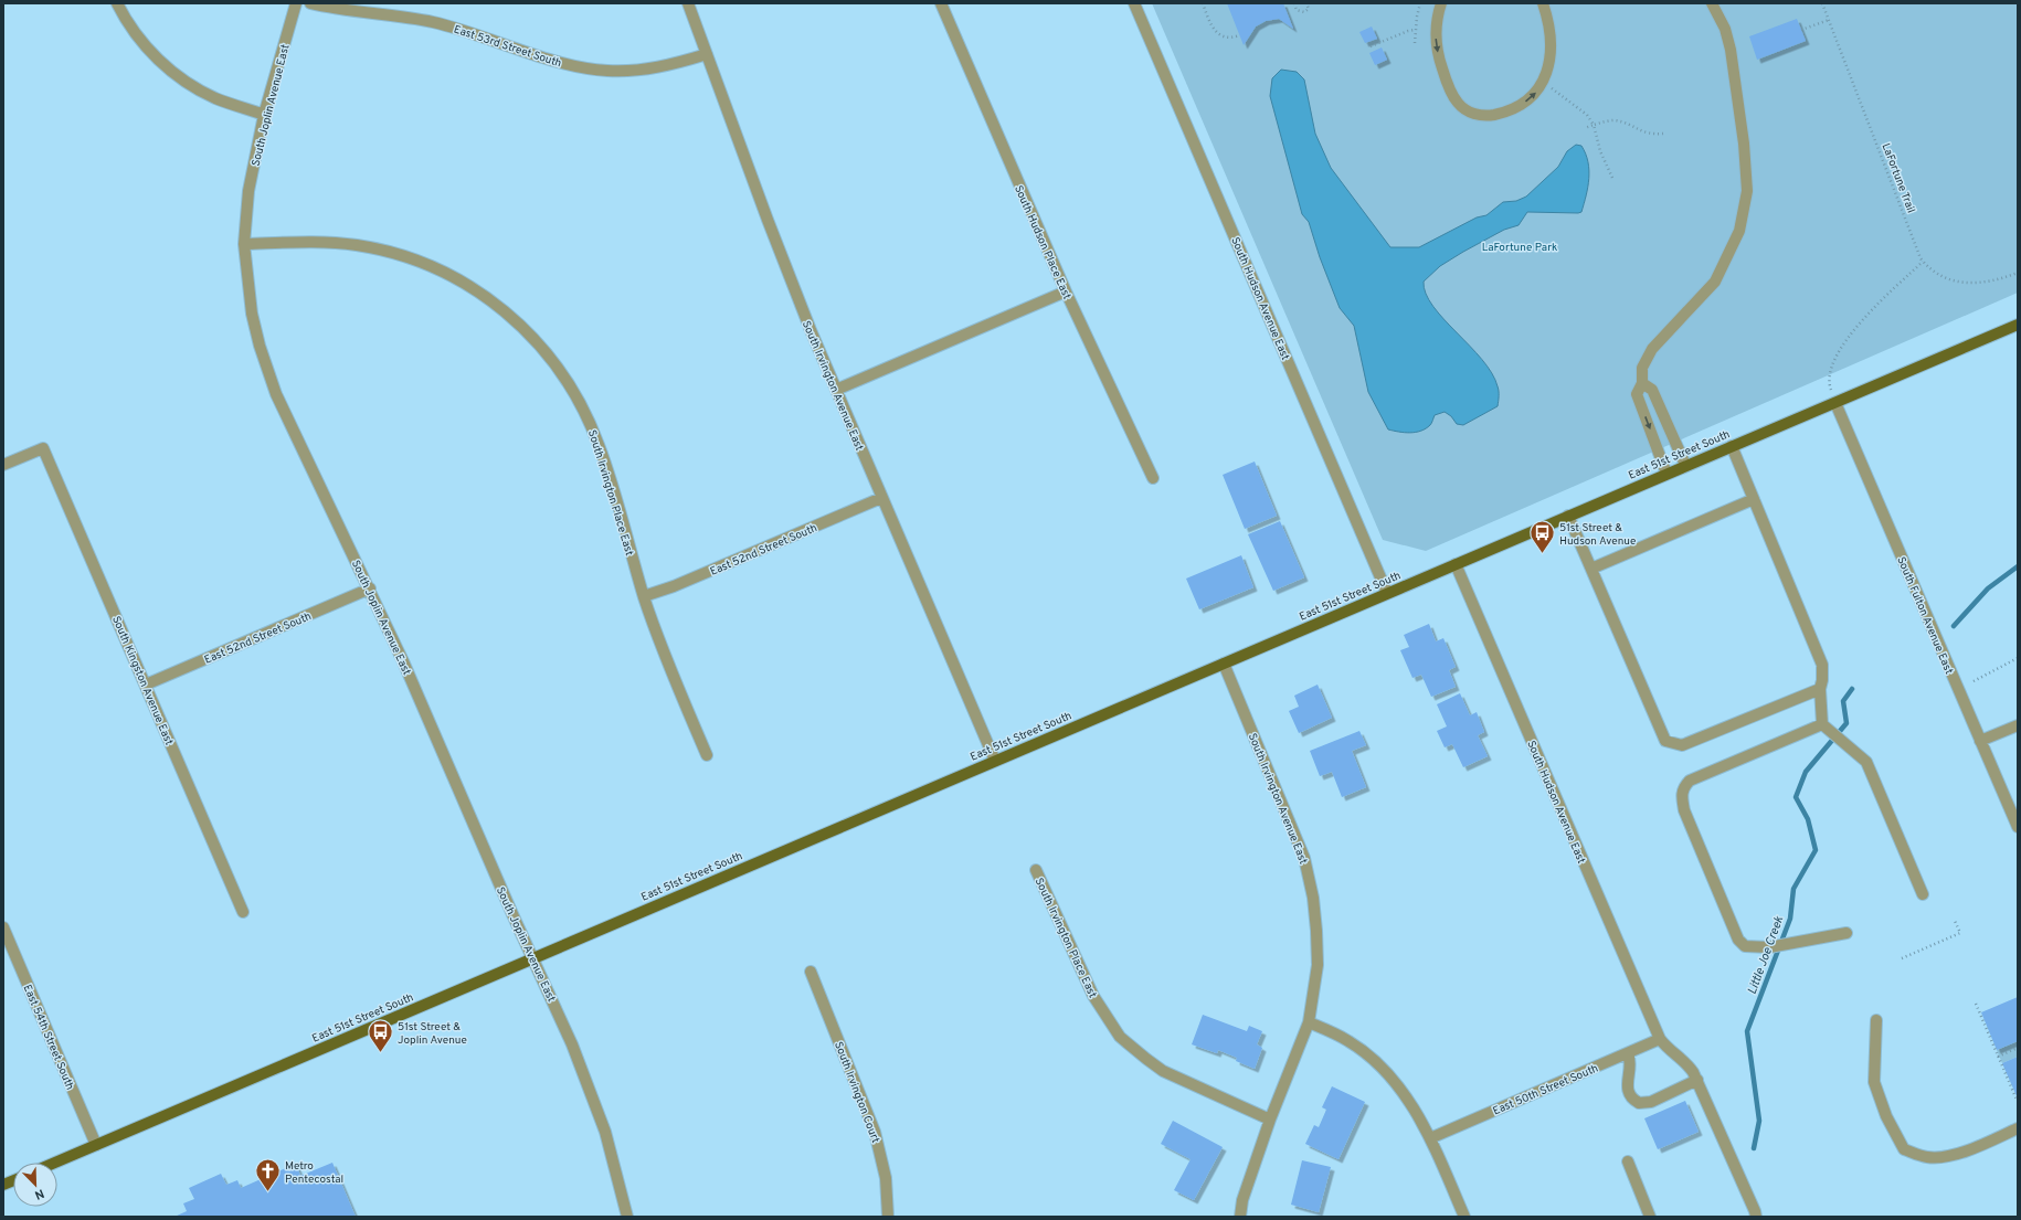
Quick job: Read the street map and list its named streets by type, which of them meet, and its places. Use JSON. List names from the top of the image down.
{
  "streets": {
    "main road": ["East 51st Street South"],
    "street": [
      "East 53rd Street South",
      "South Joplin Avenue East",
      "South Hudson Place East",
      "South Hudson Avenue East",
      "South Irvington Avenue East",
      "South Irvington Place East",
      "East 52nd Street South",
      "South Fulton Avenue East",
      "South Kingston Avenue East",
      "East 54th Street South",
      "East 50th Street South",
      "South Irvington Court"
    ],
    "path": ["LaFortune Trail"]
  },
  "crossings": [
    ["East 53rd Street South", "South Irvington Avenue East"],
    ["South Joplin Avenue East", "East 51st Street South"],
    ["South Joplin Avenue East", "South Irvington Place East"],
    ["South Joplin Avenue East", "East 52nd Street South"],
    ["South Hudson Avenue East", "East 51st Street South"],
    ["South Hudson Avenue East", "East 50th Street South"],
    ["South Irvington Avenue East", "East 51st Street South"],
    ["South Irvington Avenue East", "South Irvington Place East"],
    ["South Irvington Avenue East", "East 52nd Street South"],
    ["East 51st Street South", "South Fulton Avenue East"],
    ["East 51st Street South", "East 54th Street South"],
    ["South Irvington Place East", "East 52nd Street South"],
    ["East 52nd Street South", "South Kingston Avenue East"]
  ],
  "water": ["Little Joe Creek"],
  "parks": ["LaFortune Park"],
  "places": {
    "bus stop": ["51st Street & Hudson Avenue", "51st Street & Joplin Avenue"],
    "church": ["Metro Pentecostal"]
  },
  "north": "bottom right"
}
